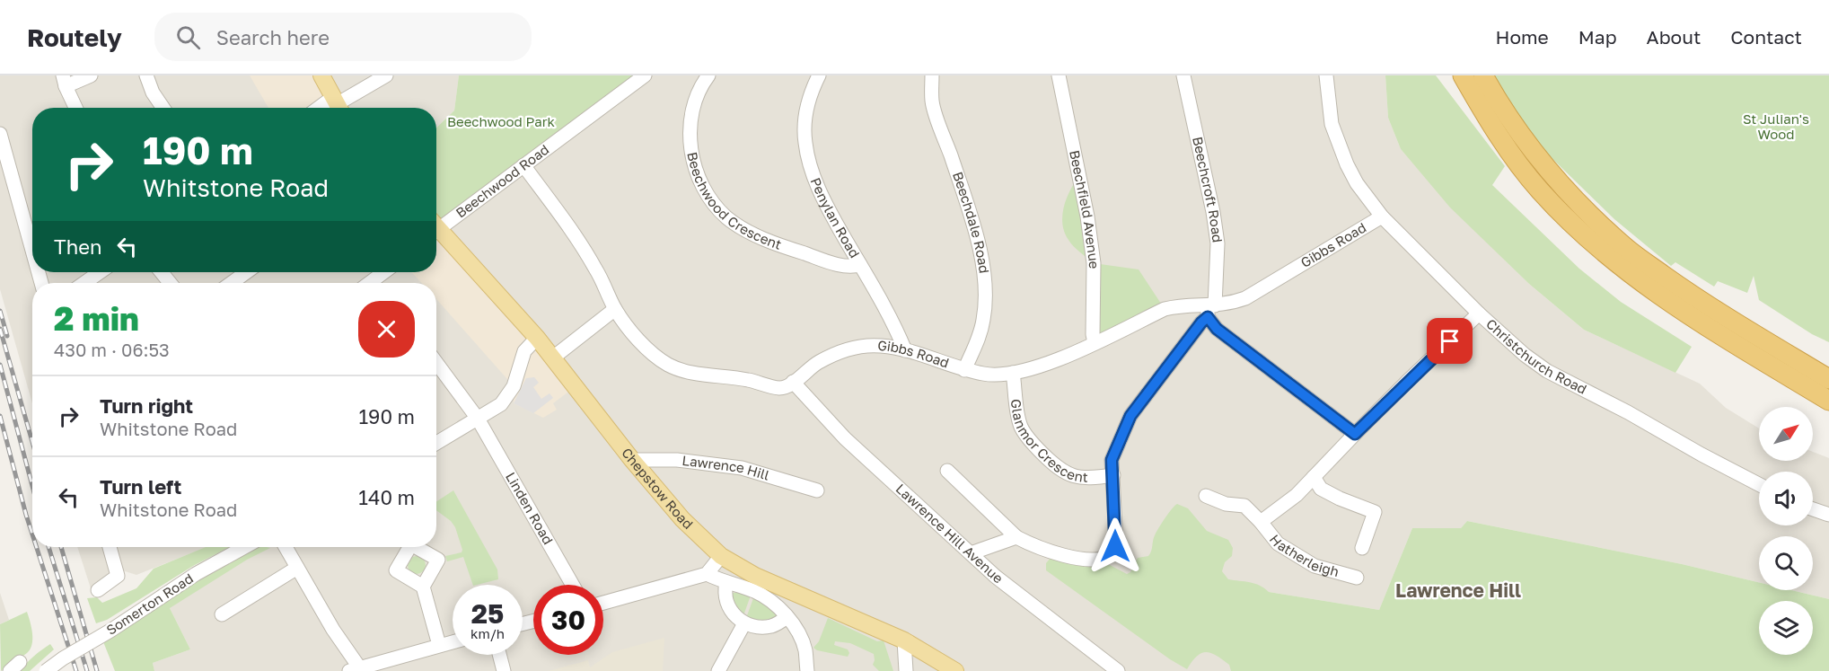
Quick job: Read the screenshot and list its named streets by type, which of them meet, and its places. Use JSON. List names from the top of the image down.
{
  "streets": {
    "main road": ["Chepstow Road"],
    "street": [
      "Beechwood Road",
      "Beechcroft Road",
      "Beechwood Crescent",
      "Beechfield Avenue",
      "Penylan Road",
      "Beechdale Road",
      "Gibbs Road",
      "Christchurch Road",
      "Glanmor Crescent",
      "Lawrence Hill",
      "Linden Road",
      "Lawrence Hill Avenue",
      "Hatherleigh",
      "Somerton Road"
    ]
  },
  "crossings": [
    ["Beechwood Road", "Gibbs Road"],
    ["Beechcroft Road", "Gibbs Road"],
    ["Beechwood Crescent", "Penylan Road"],
    ["Beechfield Avenue", "Gibbs Road"],
    ["Penylan Road", "Gibbs Road"],
    ["Beechdale Road", "Gibbs Road"],
    ["Gibbs Road", "Christchurch Road"],
    ["Gibbs Road", "Glanmor Crescent"],
    ["Gibbs Road", "Lawrence Hill Avenue"],
    ["Christchurch Road", "Hatherleigh"],
    ["Lawrence Hill", "Chepstow Road"]
  ],
  "districts": ["Lawrence Hill"],
  "parks": ["St Julian's Wood", "Beechwood Park"],
  "north": "top right",
  "page": {
    "header": "Routely",
    "search": "Search here",
    "nav": [
      "Home",
      "Map",
      "About",
      "Contact"
    ],
    "turn": ["190 m", "Whitstone Road"],
    "then": "Then",
    "heading": ["2 min", "430 m · 06:53"],
    "list": [
      {
        "name": "Turn right",
        "note": "Whitstone Road",
        "value": "190 m"
      },
      {
        "name": "Turn left",
        "note": "Whitstone Road",
        "value": "140 m"
      }
    ],
    "speed": "25 km/h",
    "limit": "30"
  }
}
